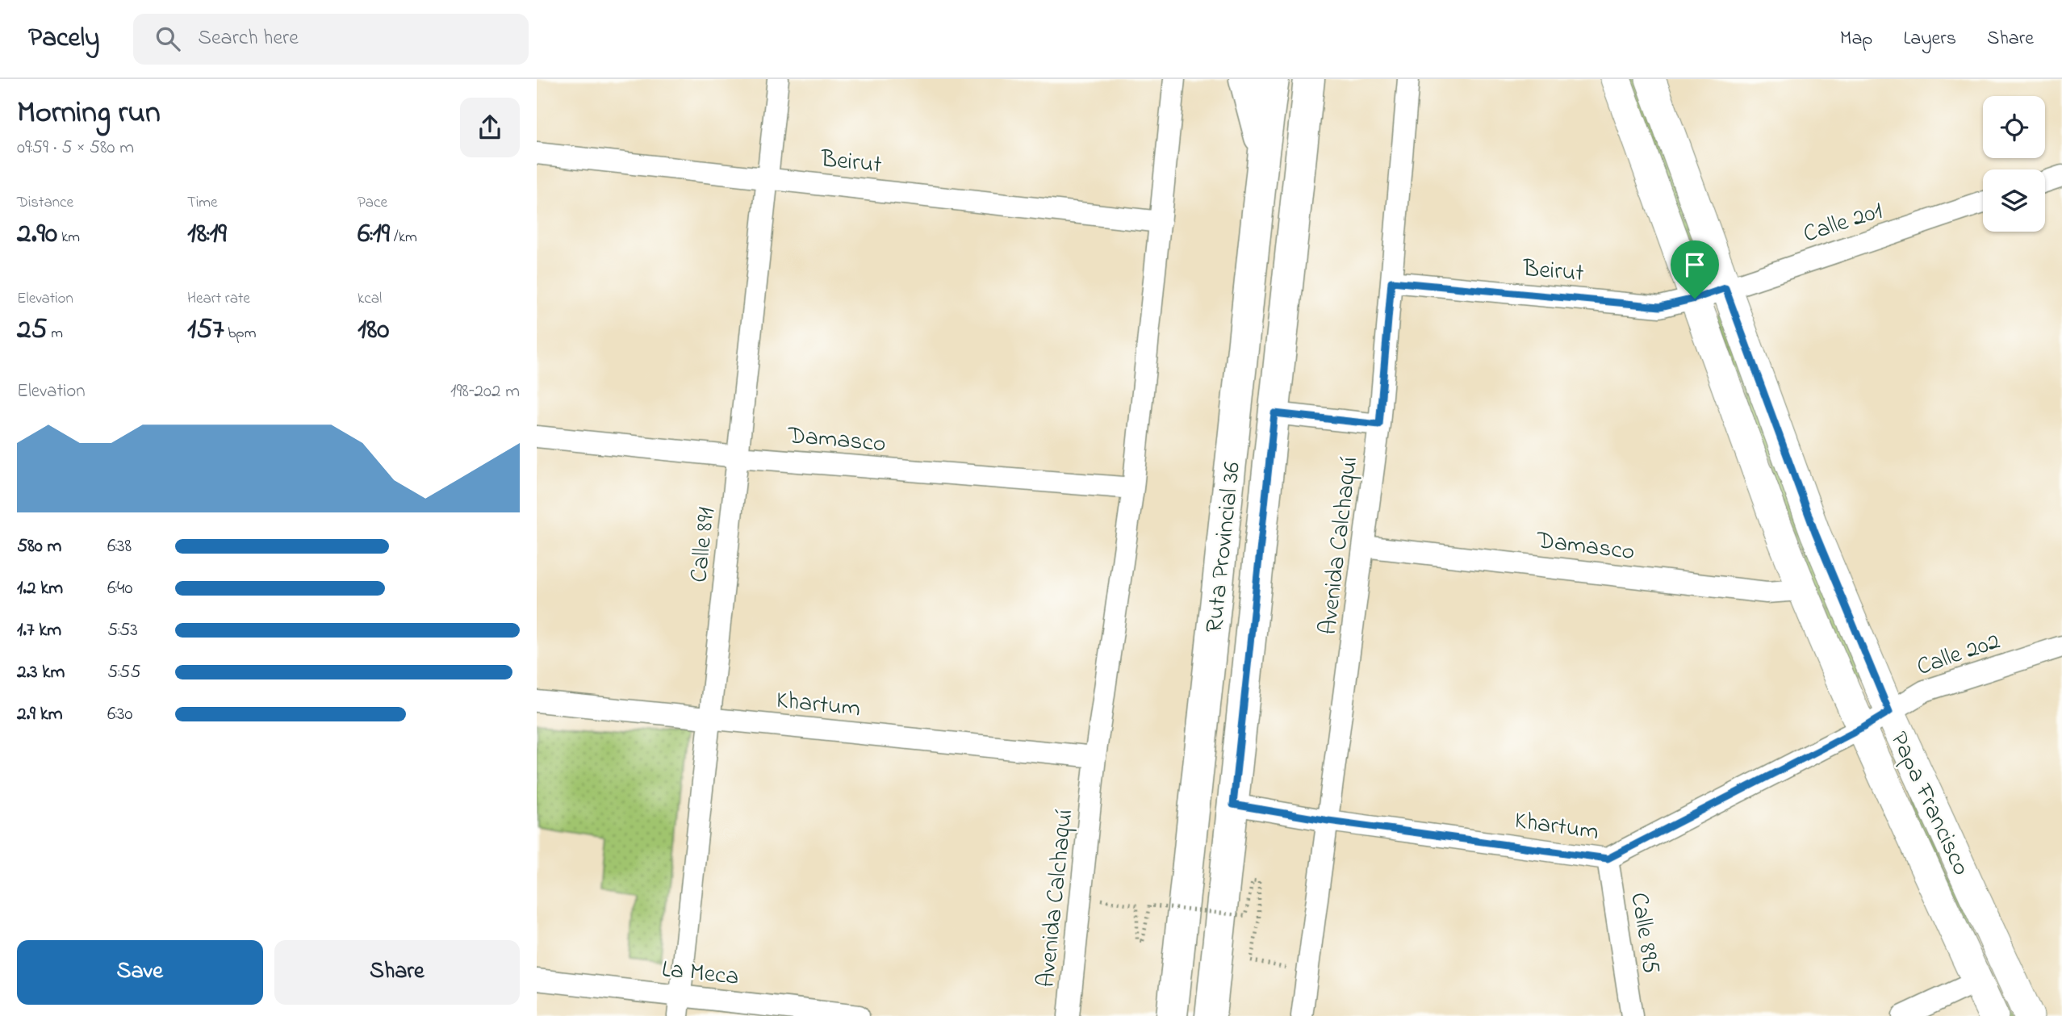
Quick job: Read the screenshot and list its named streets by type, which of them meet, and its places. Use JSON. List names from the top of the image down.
{
  "streets": {
    "main road": ["Ruta Provincial 36", "Papa Francisco"],
    "street": [
      "Beirut",
      "Calle 201",
      "Damasco",
      "Calle 891",
      "Avenida Calchaquí",
      "Calle 202",
      "Khartum",
      "Calle 895",
      "La Meca"
    ]
  },
  "crossings": [
    ["Beirut", "Calle 201"],
    ["Beirut", "Calle 891"],
    ["Beirut", "Avenida Calchaquí"],
    ["Beirut", "Papa Francisco"],
    ["Calle 201", "Papa Francisco"],
    ["Damasco", "Calle 891"],
    ["Damasco", "Avenida Calchaquí"],
    ["Damasco", "Papa Francisco"],
    ["Calle 891", "Khartum"],
    ["Calle 891", "La Meca"],
    ["Avenida Calchaquí", "Khartum"],
    ["Ruta Provincial 36", "Khartum"],
    ["Calle 202", "Khartum"],
    ["Calle 202", "Papa Francisco"],
    ["Khartum", "Papa Francisco"],
    ["Khartum", "Calle 895"]
  ],
  "page": {
    "header": "Pacely",
    "search": "Search here",
    "nav": ["Map", "Layers", "Share"],
    "heading": ["Morning run", "09:59 · 5 × 580 m"],
    "stats": [
      ["Distance", "2.90 km"],
      ["Time", "18:19"],
      ["Pace", "6:19 /km"],
      ["Elevation", "25 m"],
      ["Heart rate", "157 bpm"],
      ["kcal", "180"]
    ],
    "chart": ["Elevation", "198–202 m"],
    "list": [
      {
        "name": "580 m",
        "note": "6:38"
      },
      {
        "name": "1.2 km",
        "note": "6:40"
      },
      {
        "name": "1.7 km",
        "note": "5:53"
      },
      {
        "name": "2.3 km",
        "note": "5:55"
      },
      {
        "name": "2.9 km",
        "note": "6:30"
      }
    ],
    "buttons": ["Save", "Share"]
  }
}
